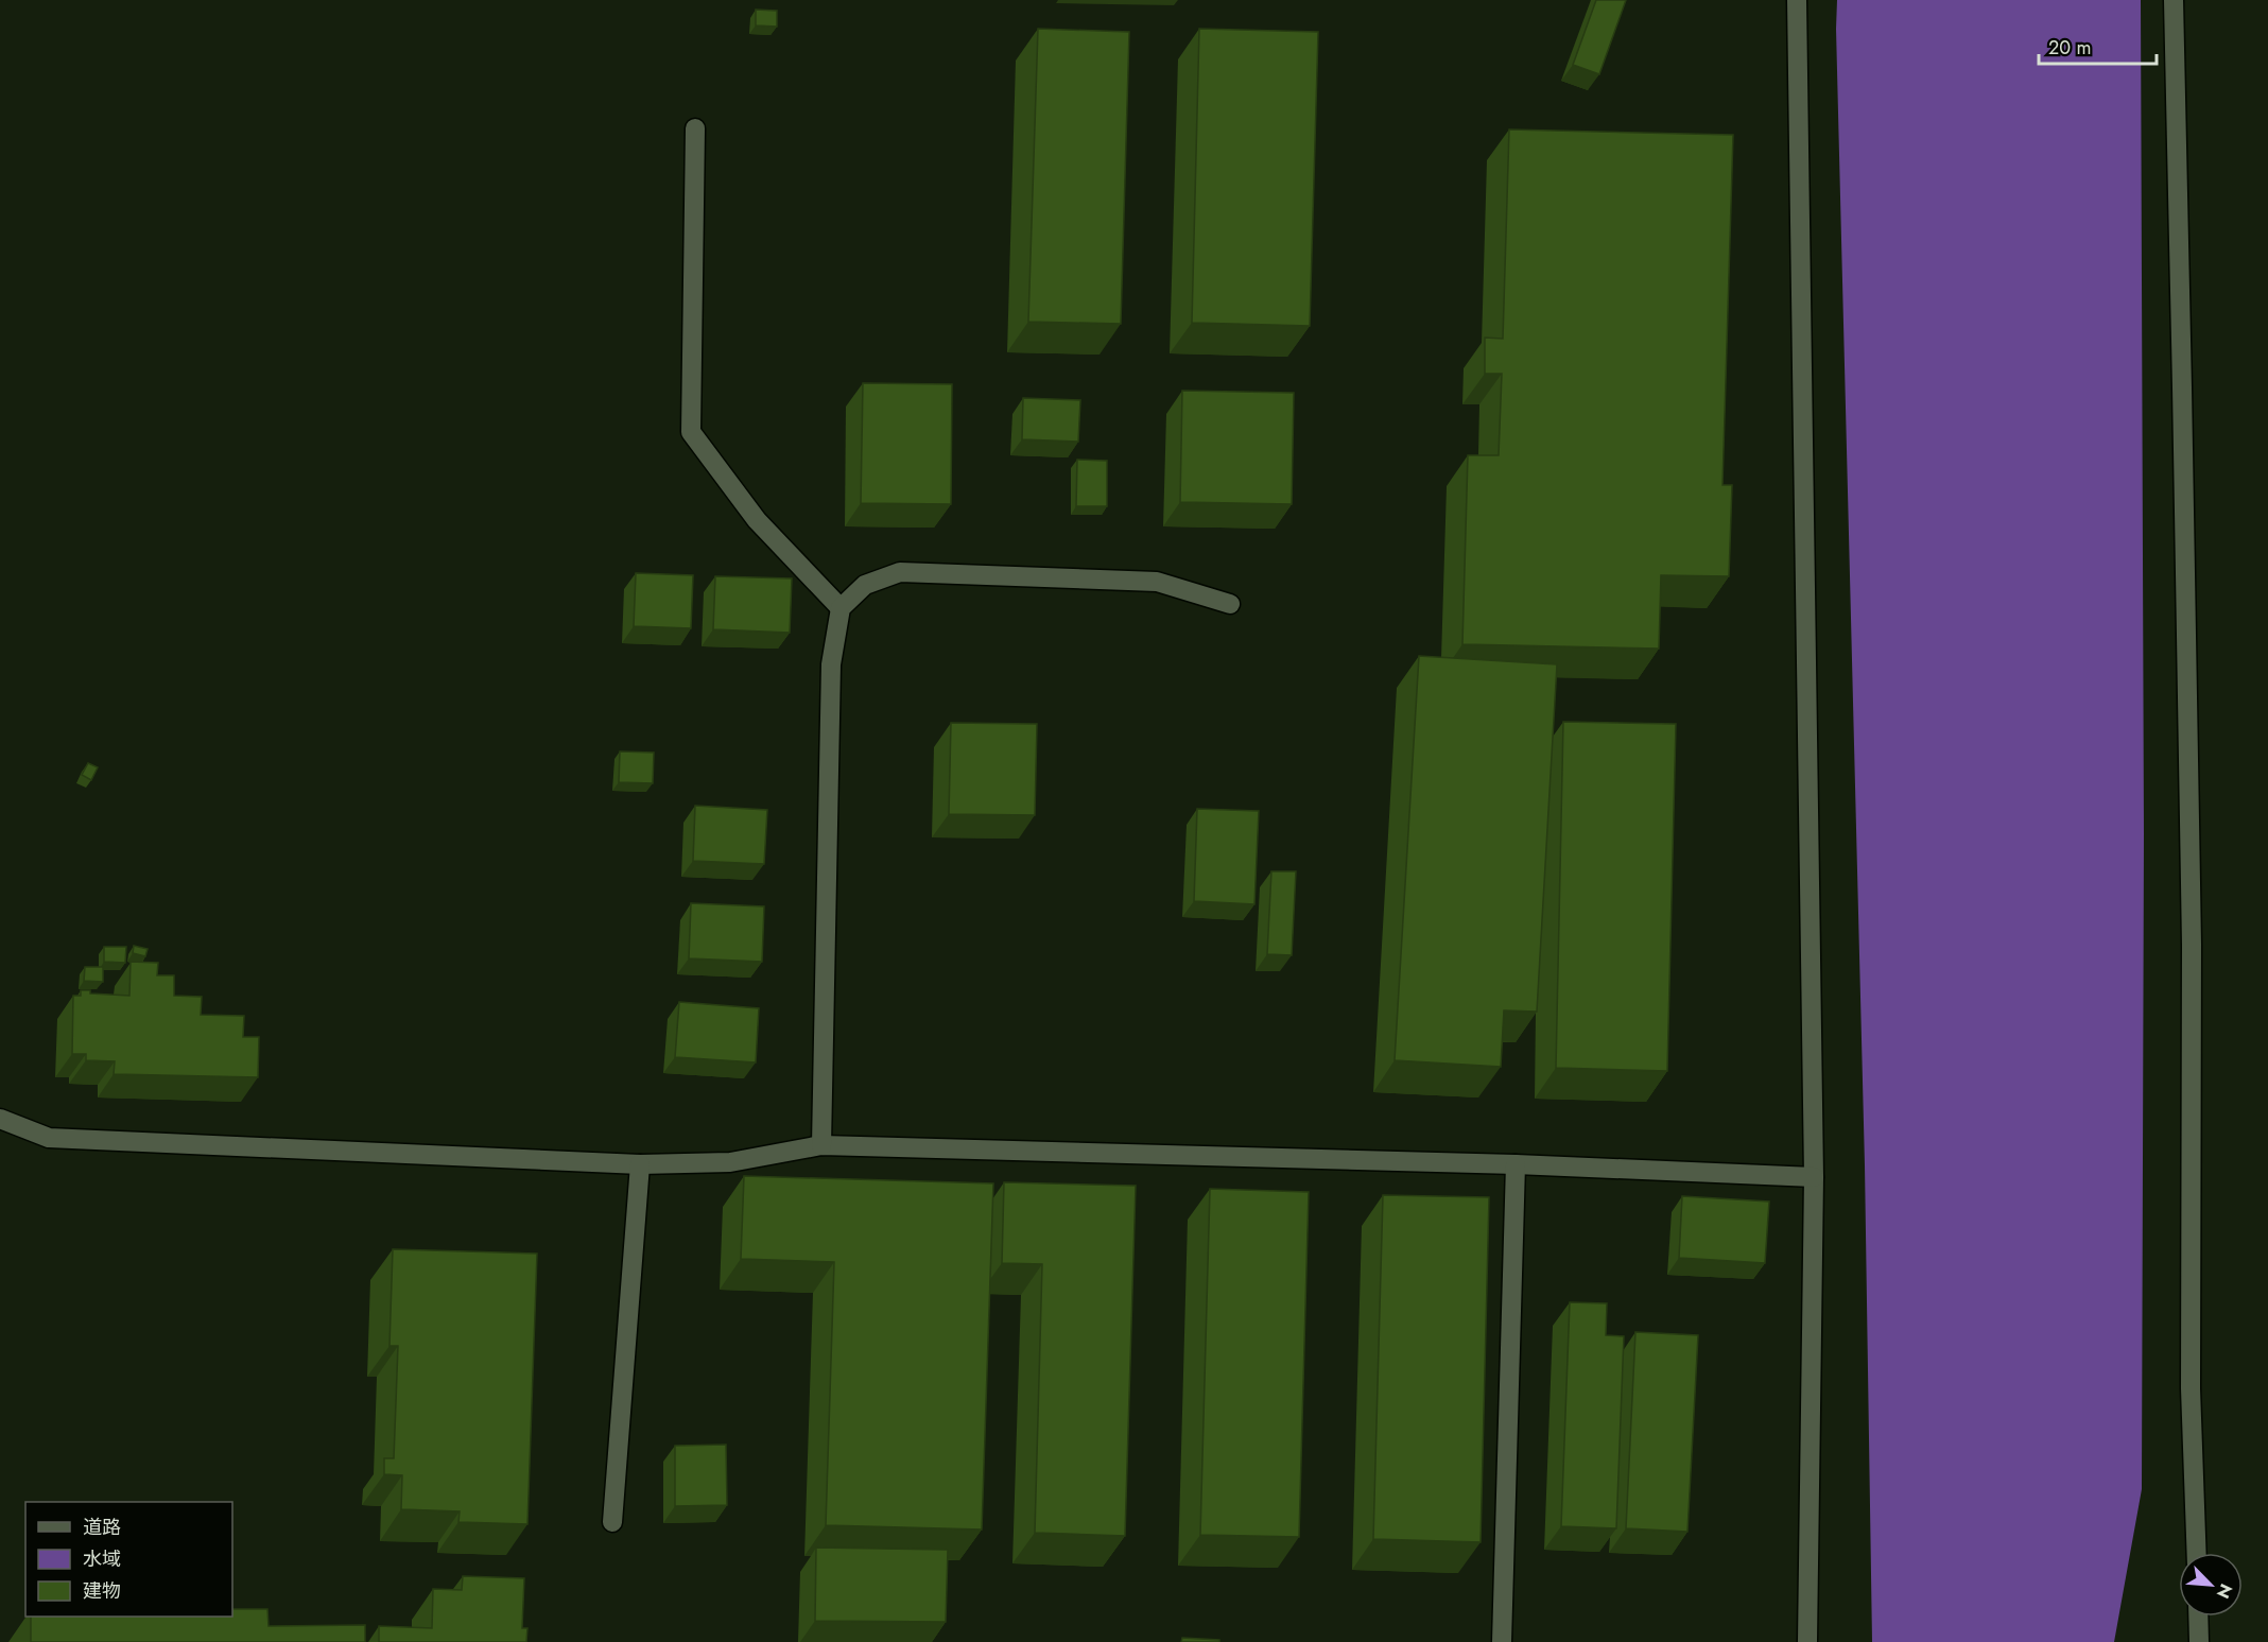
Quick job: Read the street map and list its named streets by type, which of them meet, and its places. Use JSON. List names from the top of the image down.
{
  "legend": ["道路", "水域", "建物"],
  "scale_bar": "20 m",
  "north": "bottom right"
}
